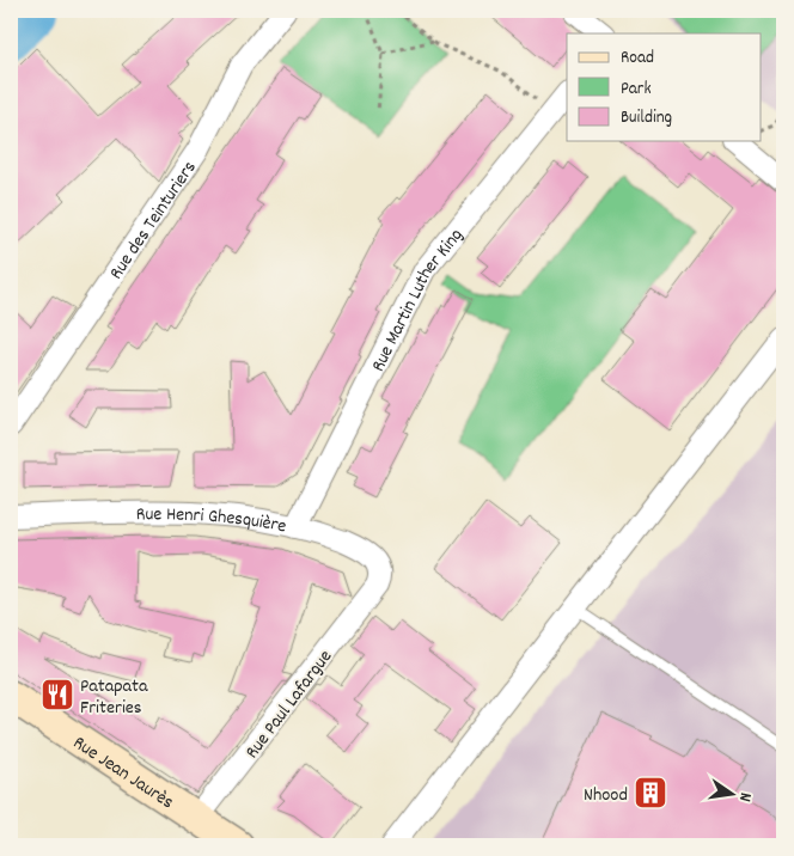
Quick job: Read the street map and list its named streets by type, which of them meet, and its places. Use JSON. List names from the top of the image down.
{
  "streets": {
    "main road": ["Rue Jean Jaurès"],
    "street": [
      "Rue des Teinturiers",
      "Rue Martin Luther King",
      "Rue Henri Ghesquière",
      "Rue Paul Lafargue"
    ]
  },
  "crossings": [
    ["Rue Martin Luther King", "Rue Henri Ghesquière"],
    ["Rue Henri Ghesquière", "Rue Paul Lafargue"],
    ["Rue Paul Lafargue", "Rue Jean Jaurès"]
  ],
  "places": {
    "restaurant": ["Patapata Friteries"],
    "building": ["Nhood"]
  },
  "legend": ["Road", "Park", "Building"],
  "north": "right"
}
